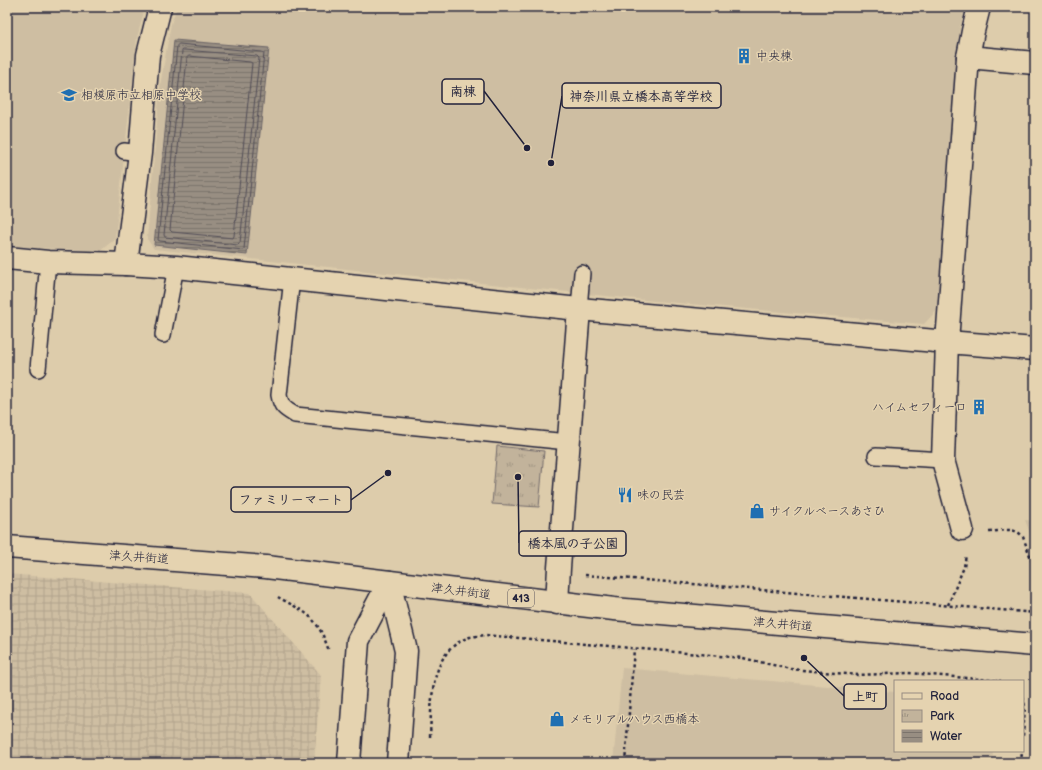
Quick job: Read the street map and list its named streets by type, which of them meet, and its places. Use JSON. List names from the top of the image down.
{
  "streets": {
    "main road": ["津久井街道", "413"]
  },
  "places": {
    "building": ["中央棟", "ハイムセフィーロ"],
    "school or university": ["相模原市立相原中学校"],
    "other": [
      "南棟",
      "神奈川県立橋本高等学校",
      "ファミリーマート",
      "橋本風の子公園",
      "上町"
    ],
    "restaurant": ["味の民芸"],
    "shop": ["サイクルベースあさひ", "メモリアルハウス西橋本"]
  },
  "legend": ["Road", "Park", "Water"]
}
